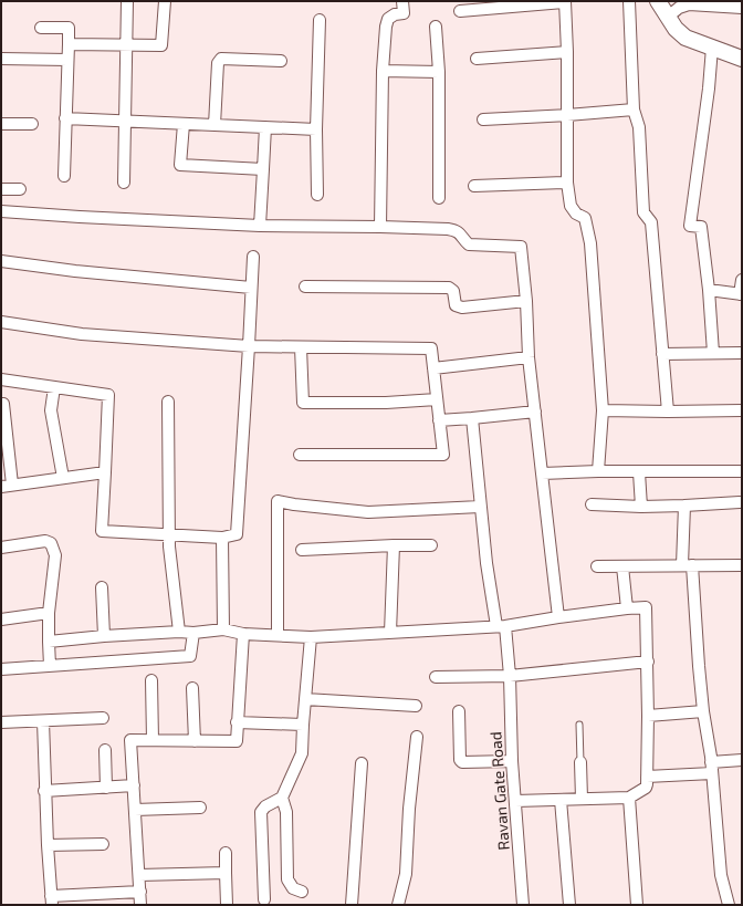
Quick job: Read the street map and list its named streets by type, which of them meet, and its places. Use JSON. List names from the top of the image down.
{
  "streets": {
    "street": ["Ravan Gate Road"]
  }
}
